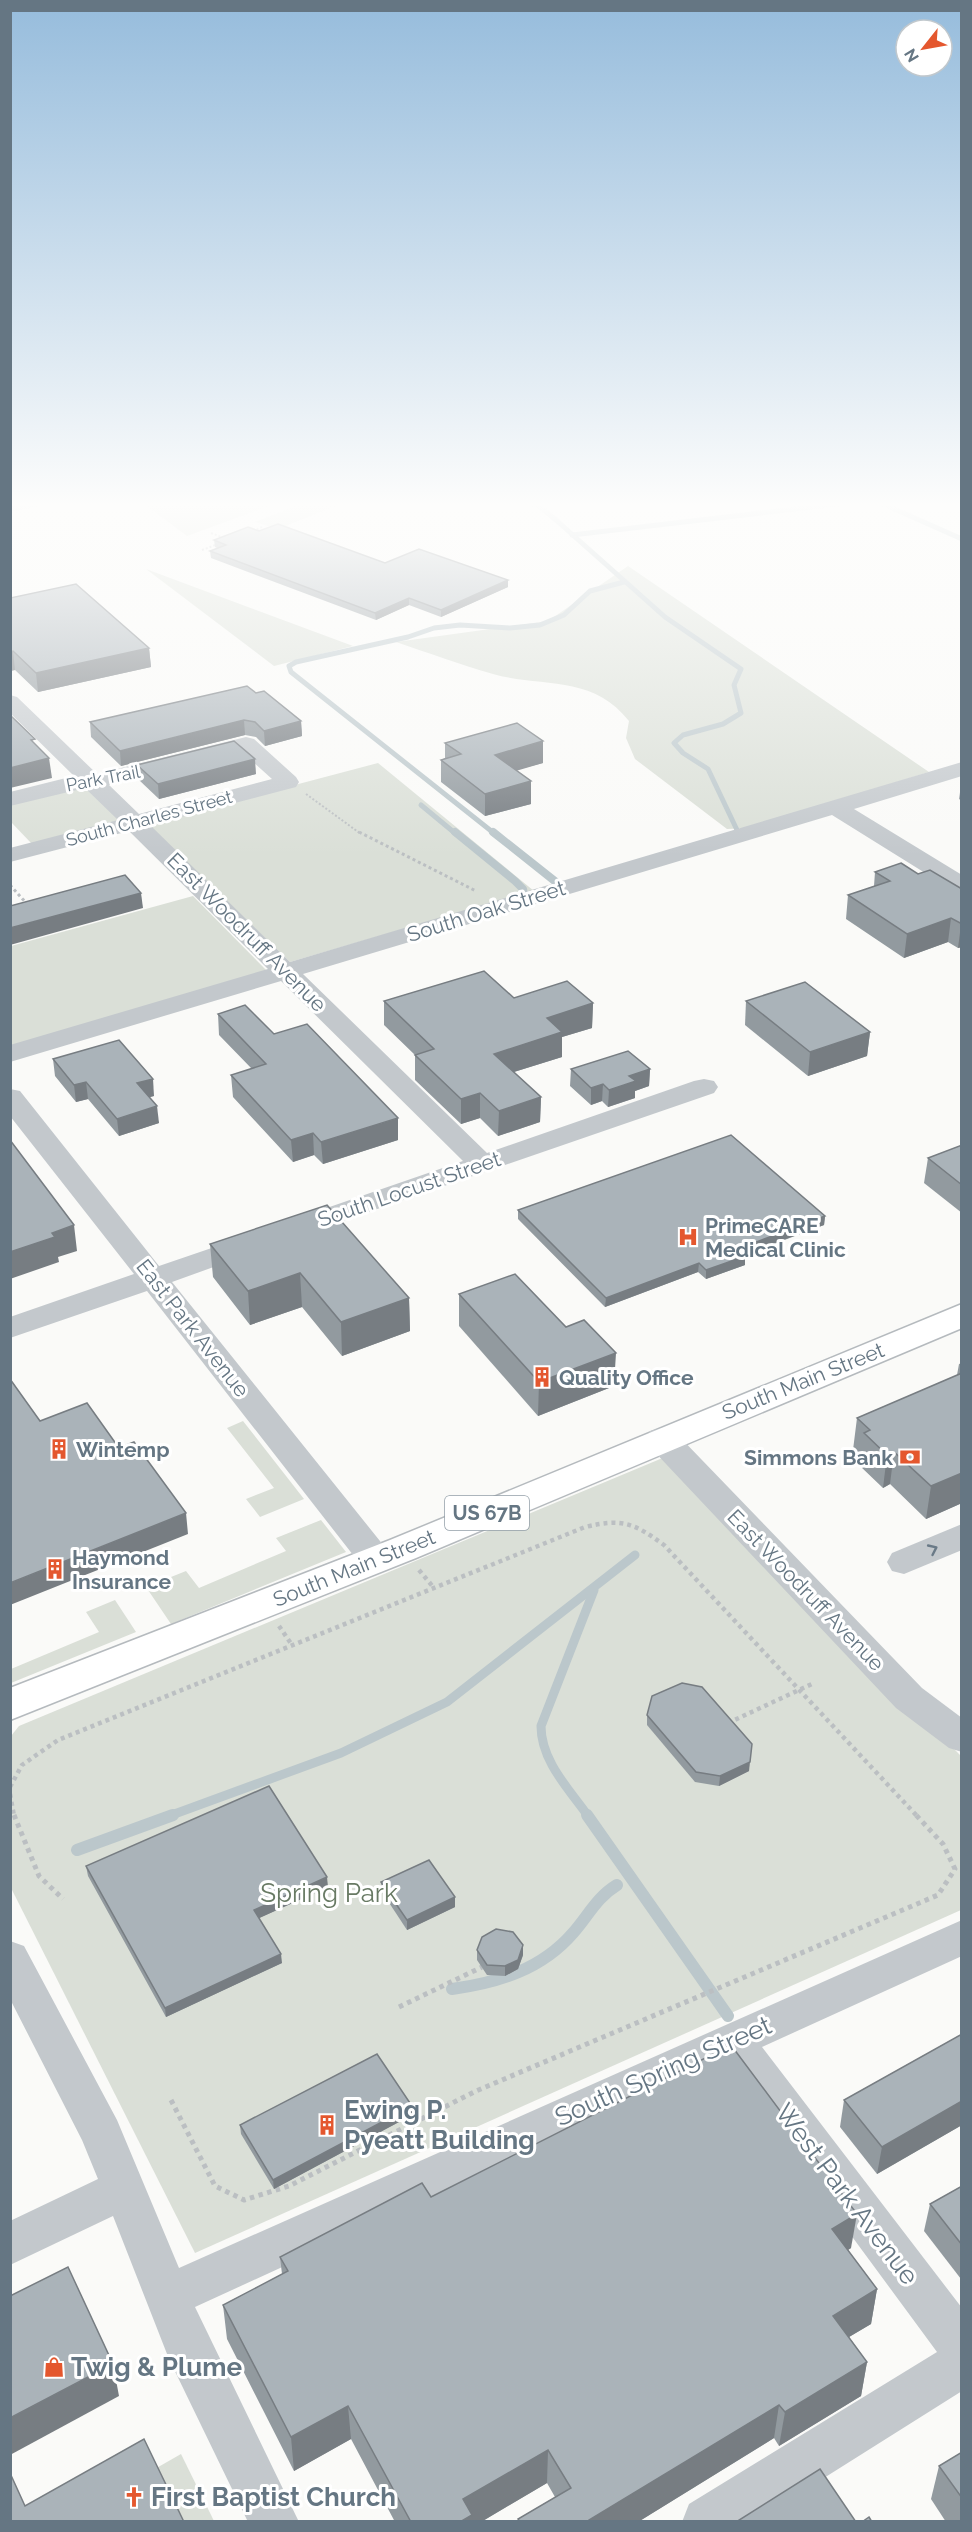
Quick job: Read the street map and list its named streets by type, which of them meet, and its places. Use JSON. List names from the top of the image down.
{
  "streets": {
    "main road": ["South Main Street", "US 67B"],
    "street": [
      "Park Trail",
      "South Charles Street",
      "South Oak Street",
      "East Woodruff Avenue",
      "South Locust Street",
      "East Park Avenue",
      "South Spring Street",
      "West Park Avenue"
    ]
  },
  "crossings": [
    ["Park Trail", "South Charles Street"],
    ["Park Trail", "East Woodruff Avenue"],
    ["South Charles Street", "East Woodruff Avenue"],
    ["South Oak Street", "East Woodruff Avenue"],
    ["East Woodruff Avenue", "South Locust Street"],
    ["East Woodruff Avenue", "South Main Street"],
    ["South Locust Street", "East Park Avenue"],
    ["East Park Avenue", "South Main Street"],
    ["South Spring Street", "West Park Avenue"]
  ],
  "parks": ["Spring Park"],
  "places": {
    "hospital": ["PrimeCARE Medical Clinic"],
    "building": [
      "Quality Office",
      "Wintemp",
      "Haymond Insurance",
      "Ewing P. Pyeatt Building"
    ],
    "bank": ["Simmons Bank"],
    "shop": ["Twig & Plume"],
    "church": ["First Baptist Church"]
  },
  "north": "bottom left"
}
